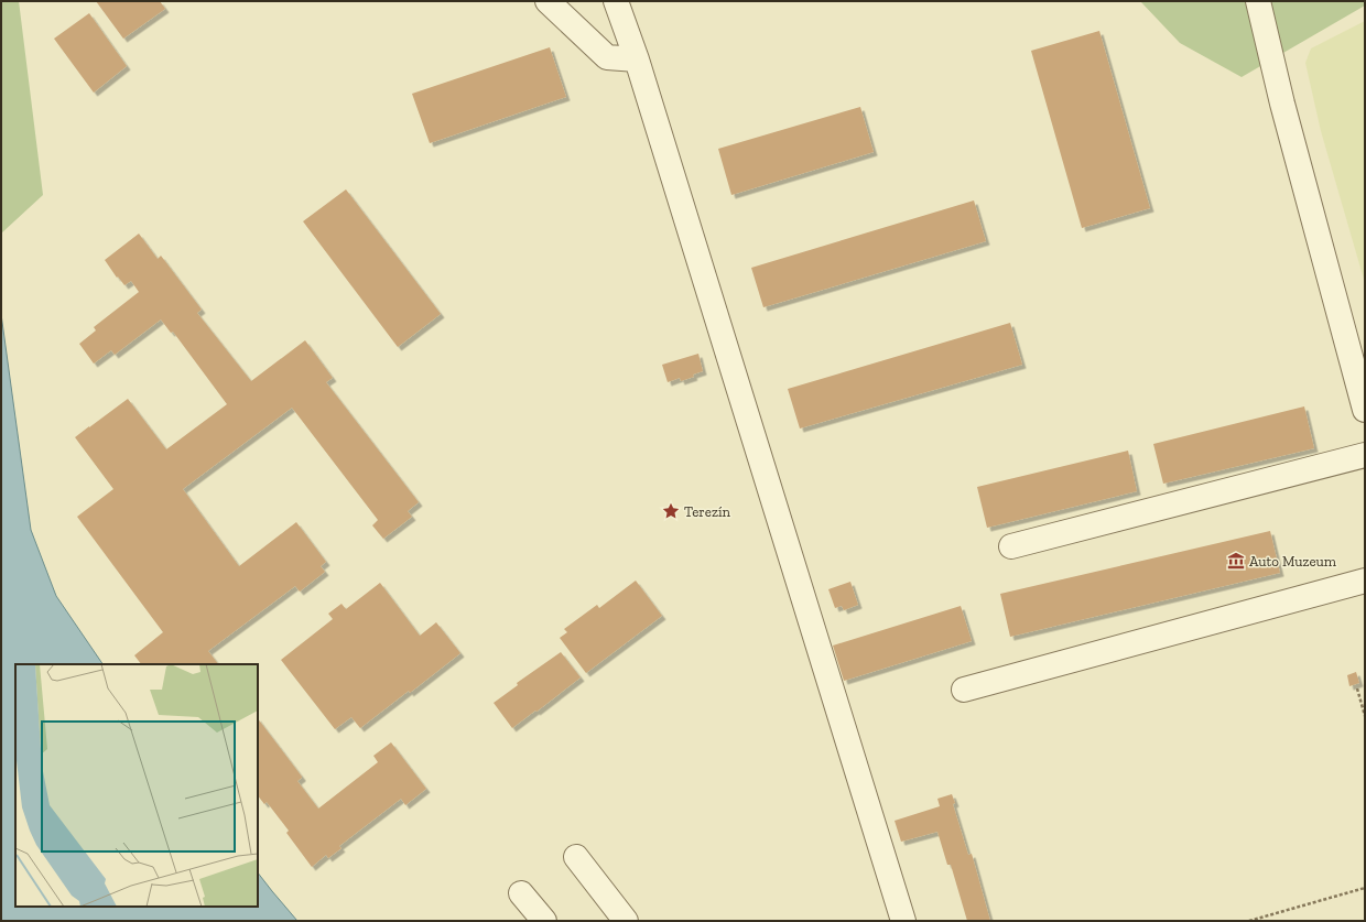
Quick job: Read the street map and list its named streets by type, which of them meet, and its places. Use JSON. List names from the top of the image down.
{
  "places": {
    "place": ["Terezín"],
    "museum": ["Auto Muzeum"]
  }
}
